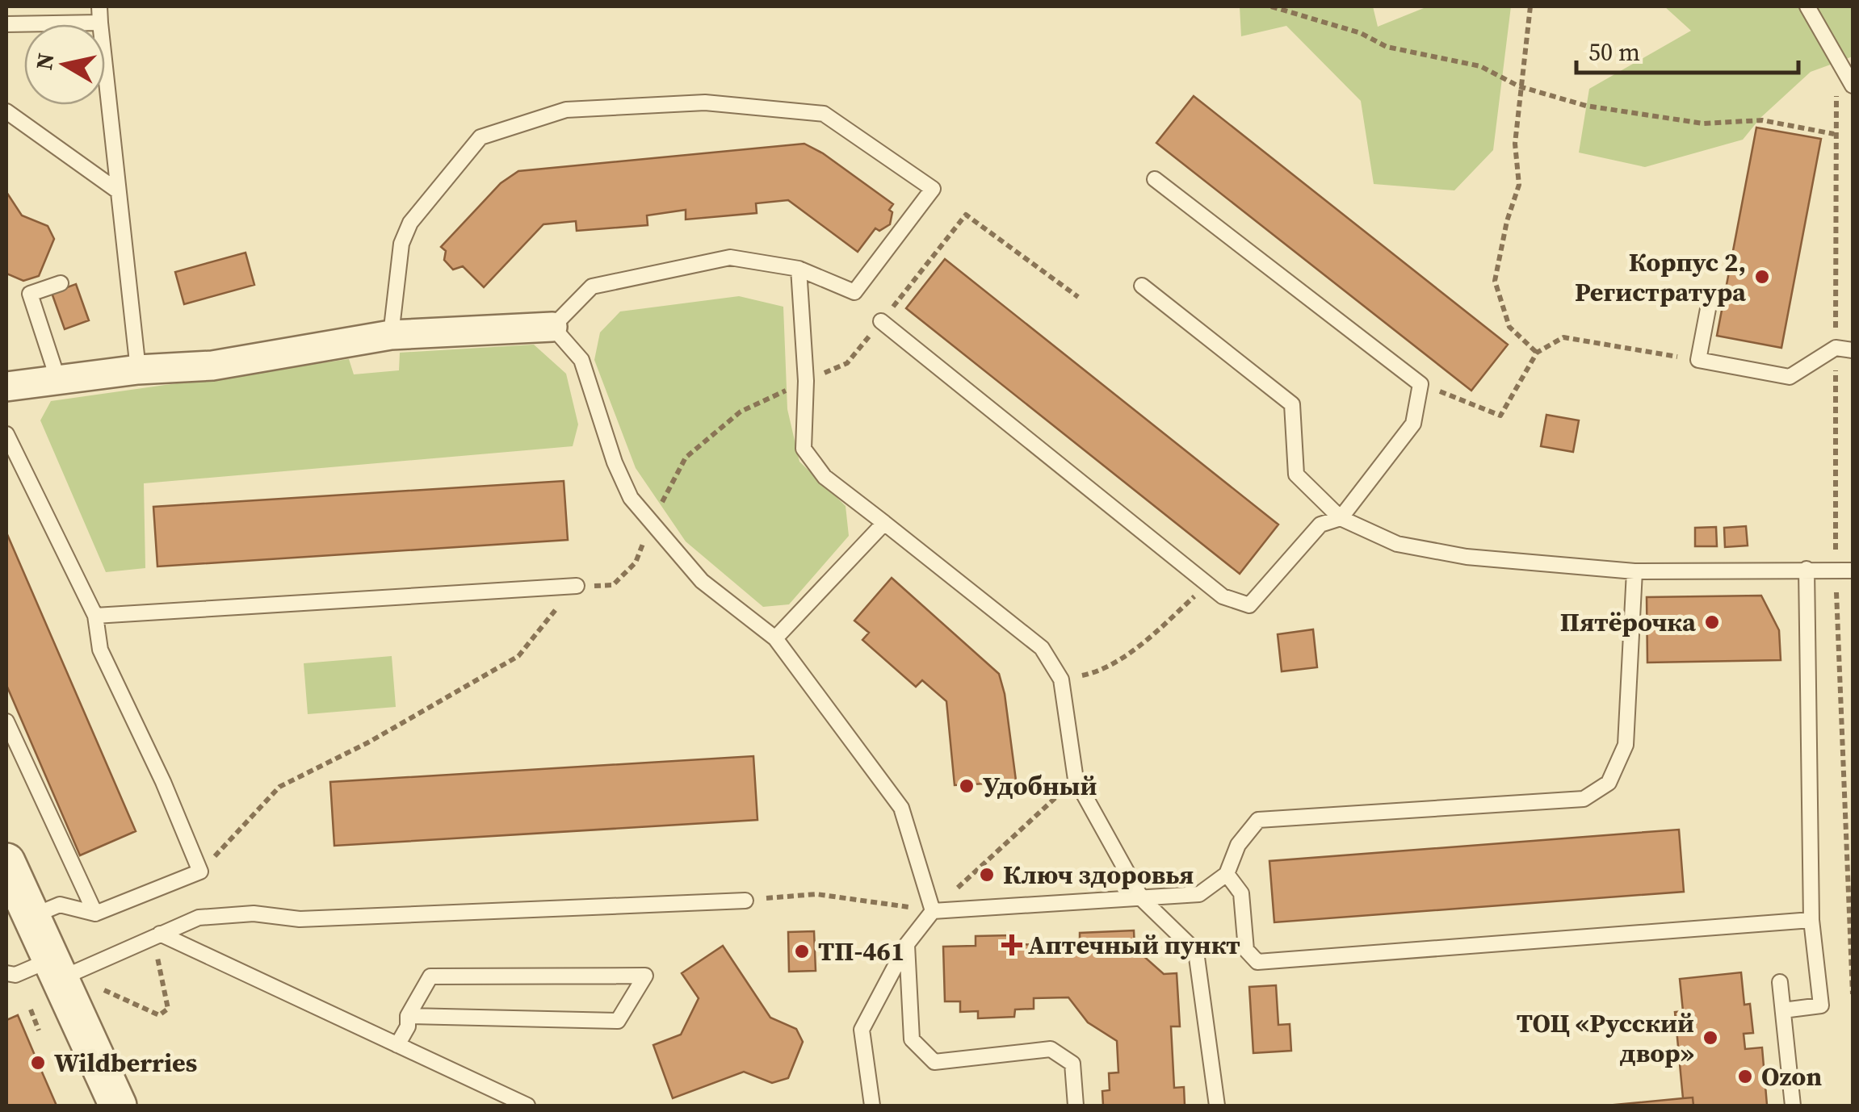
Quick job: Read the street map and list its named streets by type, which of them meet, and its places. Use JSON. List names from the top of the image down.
{
  "places": {
    "other": [
      "Корпус 2, Регистратура",
      "Пятёрочка",
      "Удобный",
      "Ключ здоровья",
      "ТП-461",
      "ТОЦ «Русский двор»",
      "Wildberries",
      "Ozon"
    ],
    "health": ["Аптечный пункт"]
  },
  "scale_bar": "50 m",
  "north": "left"
}
